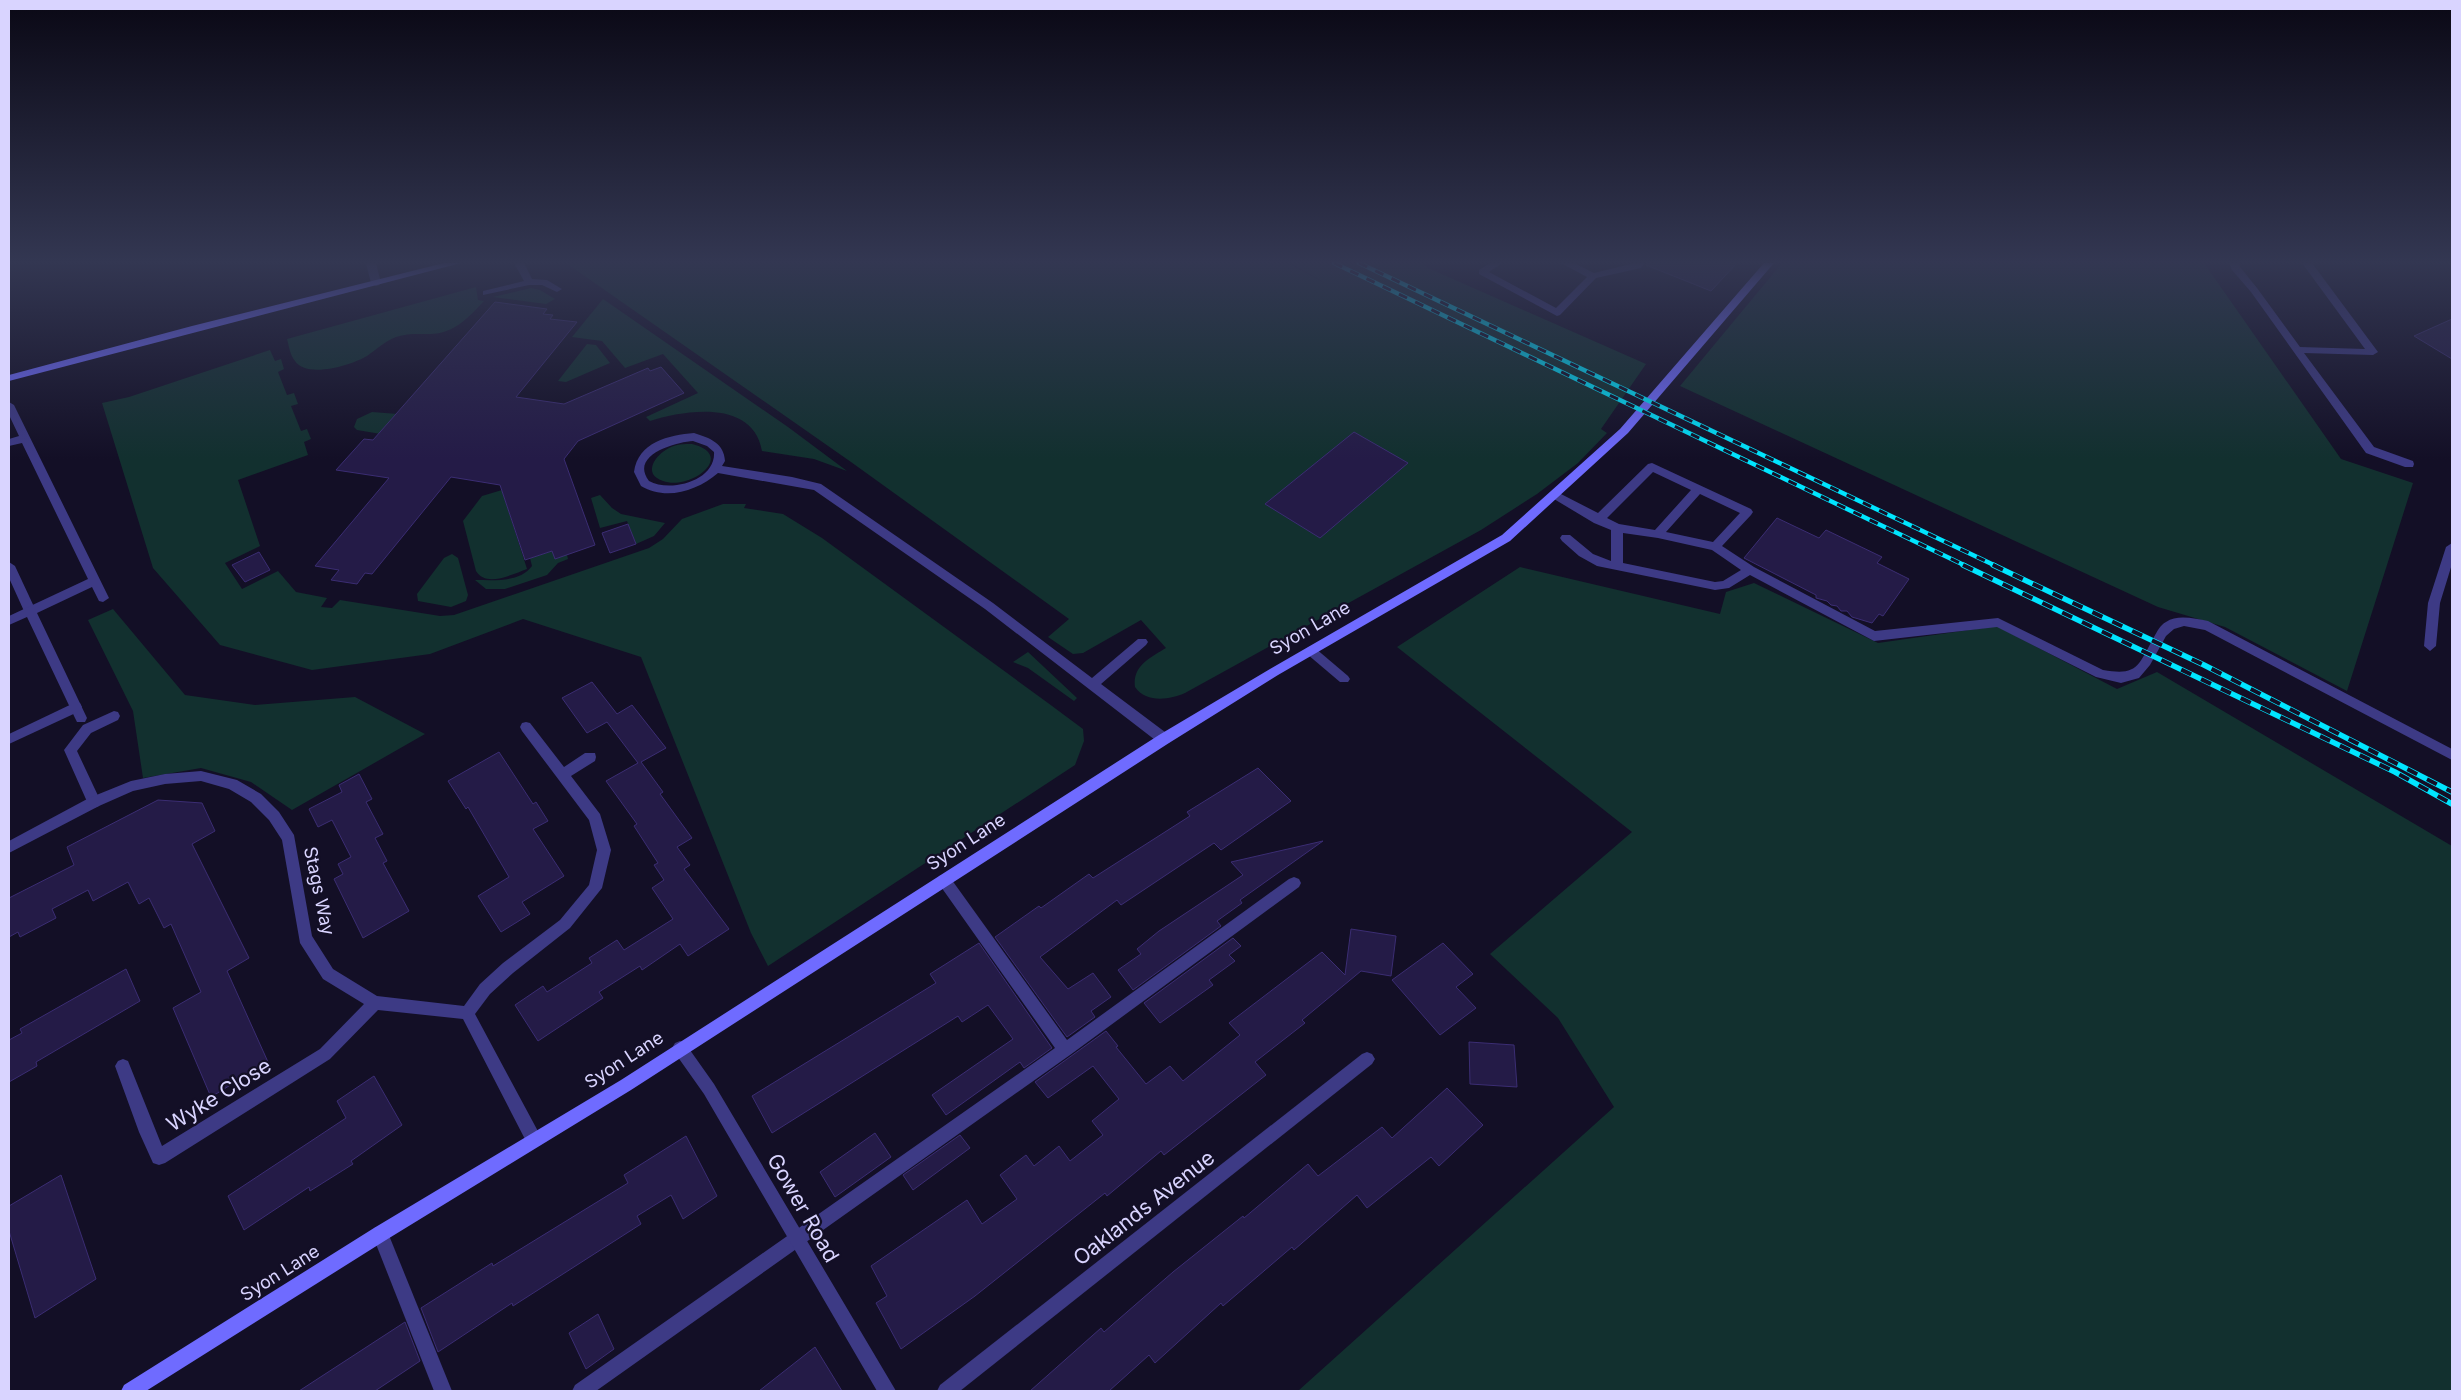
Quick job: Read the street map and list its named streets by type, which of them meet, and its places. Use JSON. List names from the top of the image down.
{
  "streets": {
    "main road": ["Syon Lane"],
    "street": [
      "Stags Way",
      "Wyke Close",
      "Gower Road",
      "Oaklands Avenue"
    ]
  },
  "crossings": [
    ["Syon Lane", "Gower Road"],
    ["Stags Way", "Wyke Close"]
  ]
}
